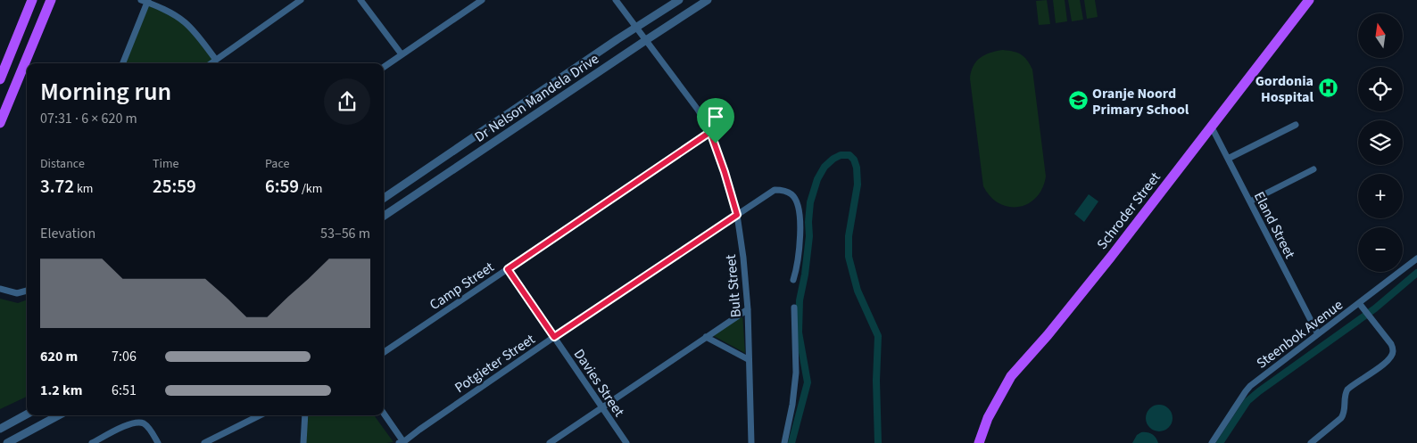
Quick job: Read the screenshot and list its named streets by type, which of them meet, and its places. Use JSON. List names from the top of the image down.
{
  "streets": {
    "highway": ["Schroder Street"],
    "street": [
      "Dr Nelson Mandela Drive",
      "Eland Street",
      "Camp Street",
      "Bult Street",
      "Steenbok Avenue",
      "Potgieter Street",
      "Davies Street"
    ]
  },
  "crossings": [
    ["Dr Nelson Mandela Drive", "Bult Street"],
    ["Schroder Street", "Eland Street"],
    ["Eland Street", "Steenbok Avenue"],
    ["Camp Street", "Bult Street"],
    ["Camp Street", "Davies Street"],
    ["Bult Street", "Potgieter Street"],
    ["Potgieter Street", "Davies Street"]
  ],
  "places": {
    "hospital": ["Gordonia Hospital"],
    "school or university": ["Oranje Noord Primary School"]
  },
  "north": "top",
  "page": {
    "map_buttons": ["+", "−"],
    "heading": ["Morning run", "07:31 · 6 × 620 m"],
    "stats": [
      ["Distance", "3.72 km"],
      ["Time", "25:59"],
      ["Pace", "6:59 /km"]
    ],
    "chart": ["Elevation", "53–56 m"],
    "list": [
      {
        "name": "620 m",
        "note": "7:06"
      },
      {
        "name": "1.2 km",
        "note": "6:51"
      }
    ]
  }
}
